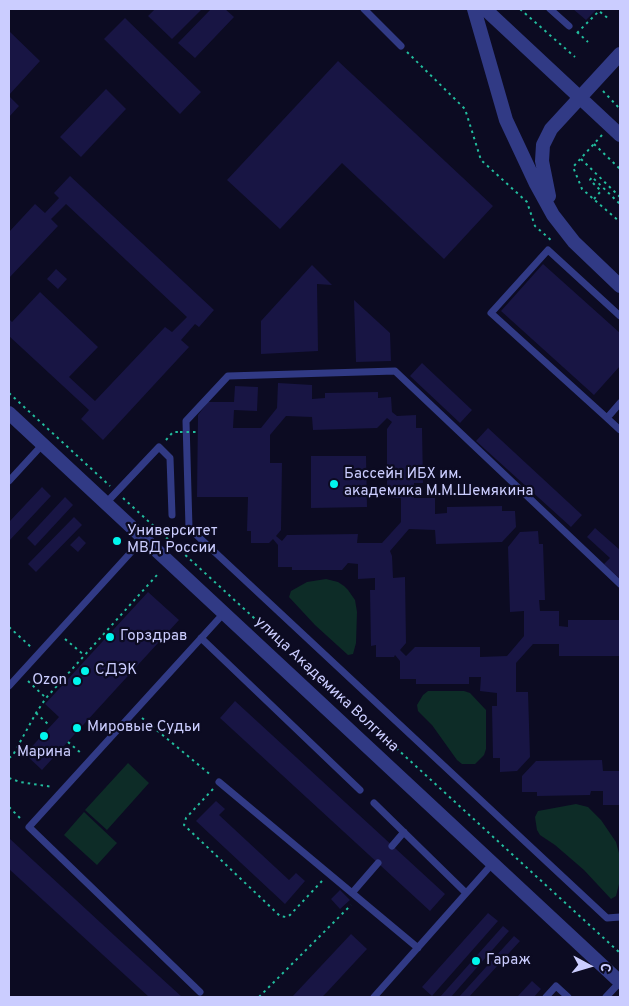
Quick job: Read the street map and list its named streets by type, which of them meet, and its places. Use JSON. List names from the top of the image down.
{
  "streets": {
    "street": ["улица Академика Волгина"]
  },
  "places": [
    "Бассейн ИБХ им. академика М.М.Шемякина",
    "Университет МВД России",
    "Горздрав",
    "СДЭК",
    "Ozon",
    "Мировые Судьи",
    "Марина",
    "Гараж"
  ],
  "north": "right"
}
